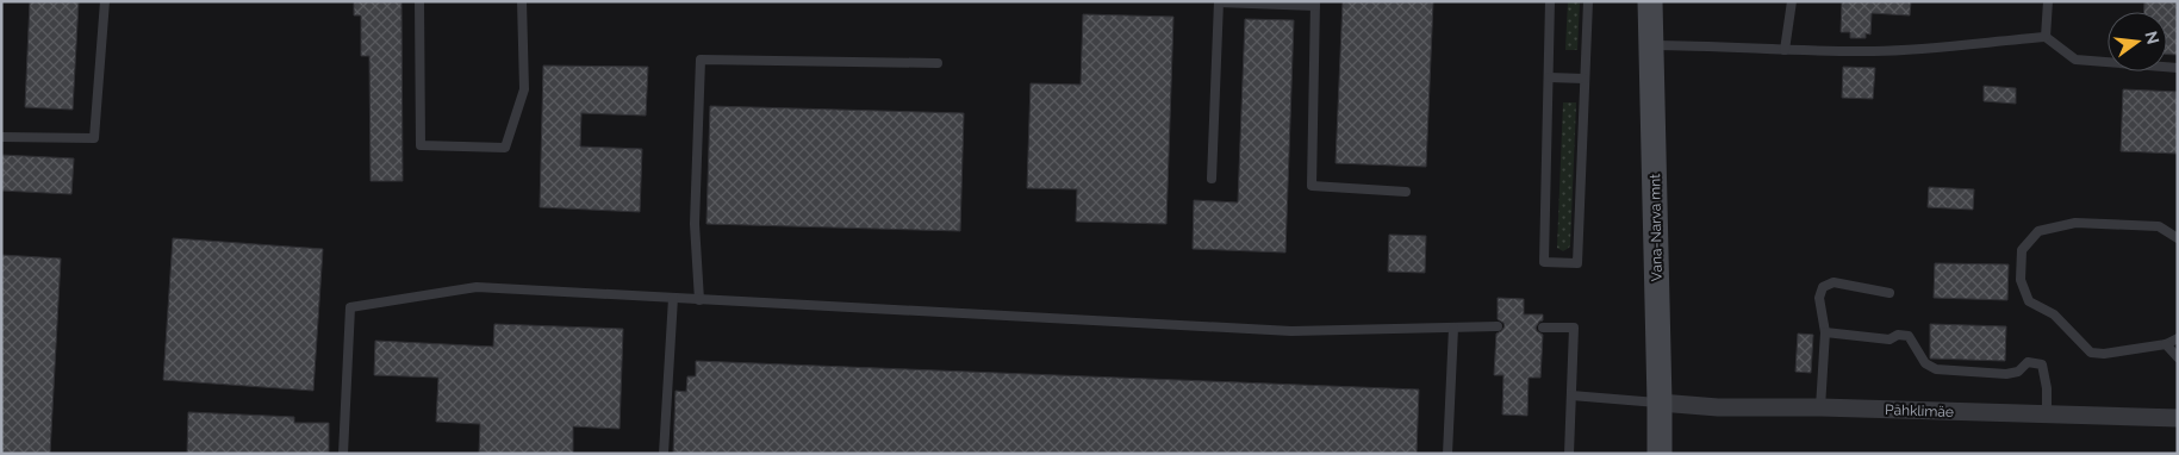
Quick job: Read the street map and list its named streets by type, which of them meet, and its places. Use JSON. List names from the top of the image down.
{
  "streets": {
    "main road": ["Vana-Narva mnt"],
    "street": ["Pähklimäe"]
  },
  "crossings": [
    ["Vana-Narva mnt", "Pähklimäe"]
  ],
  "north": "right"
}
